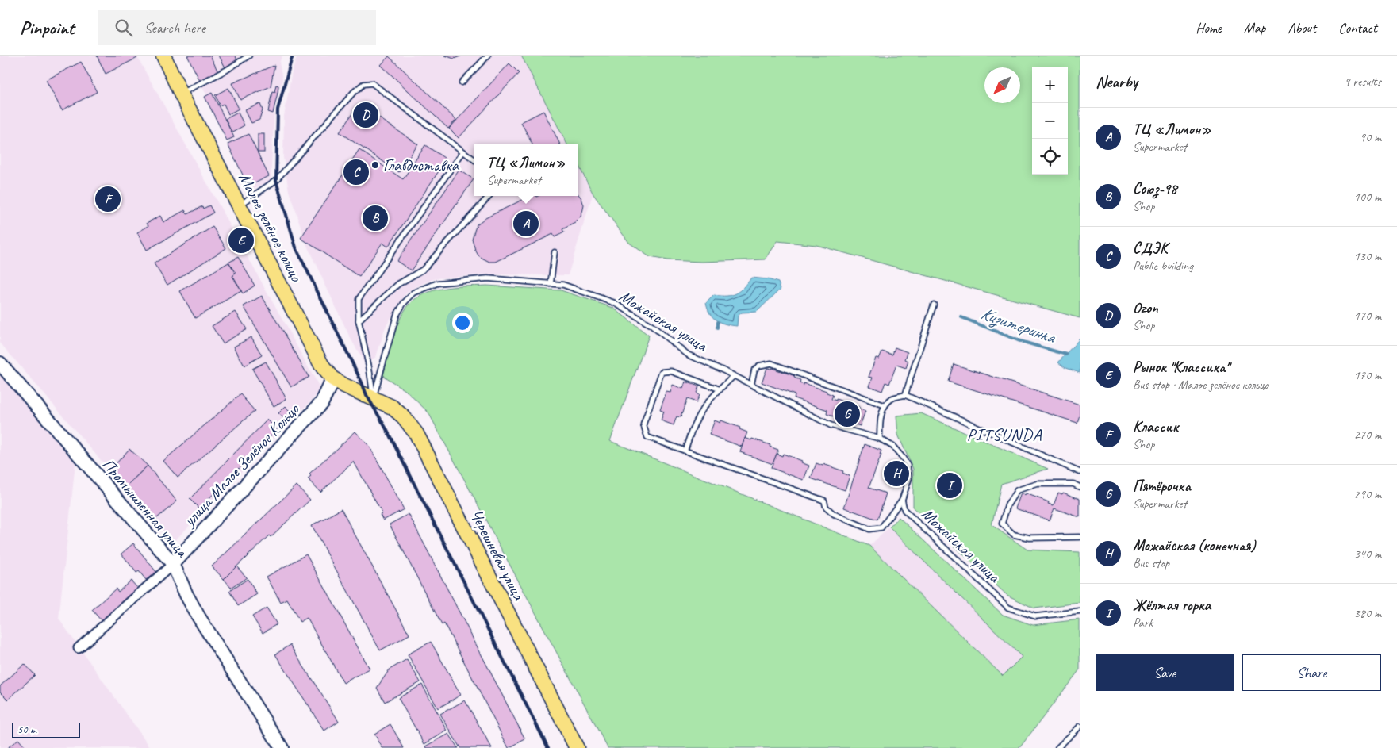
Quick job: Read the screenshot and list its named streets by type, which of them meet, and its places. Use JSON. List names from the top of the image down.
{
  "streets": {
    "main road": ["Малое зелёное кольцо", "Черешневая улица"],
    "street": ["улица Малое Зелёное Кольцо", "Промышленная улица"],
    "lane": ["Можайская улица"]
  },
  "crossings": [
    ["Малое зелёное кольцо", "Можайская улица"],
    ["Малое зелёное кольцо", "улица Малое Зелёное Кольцо"],
    ["Малое зелёное кольцо", "Черешневая улица"],
    ["Можайская улица", "Черешневая улица"],
    ["улица Малое Зелёное Кольцо", "Промышленная улица"]
  ],
  "districts": ["PITSUNDA"],
  "water": ["Кизитеринка"],
  "places": ["Главдоставка"],
  "scale_bar": "50 m",
  "north": "bottom left",
  "page": {
    "header": "Pinpoint",
    "search": "Search here",
    "nav": [
      "Home",
      "Map",
      "About",
      "Contact"
    ],
    "heading": ["Nearby", "9 results"],
    "map_buttons": ["+", "−"],
    "pins": [
      "D",
      "C",
      "F",
      "B",
      "A",
      "E",
      "G",
      "H",
      "I"
    ],
    "list": [
      {
        "mark": "A",
        "name": "ТЦ «Лимон»",
        "note": "Supermarket",
        "value": "90 m"
      },
      {
        "mark": "B",
        "name": "Союз-98",
        "note": "Shop",
        "value": "100 m"
      },
      {
        "mark": "C",
        "name": "СДЭК",
        "note": "Public building",
        "value": "130 m"
      },
      {
        "mark": "D",
        "name": "Ozon",
        "note": "Shop",
        "value": "170 m"
      },
      {
        "mark": "E",
        "name": "Рынок \"Классика\"",
        "note": "Bus stop · Малое зелёное кольцо",
        "value": "170 m"
      },
      {
        "mark": "F",
        "name": "Классик",
        "note": "Shop",
        "value": "270 m"
      },
      {
        "mark": "G",
        "name": "Пятёрочка",
        "note": "Supermarket",
        "value": "290 m"
      },
      {
        "mark": "H",
        "name": "Можайская (конечная)",
        "note": "Bus stop",
        "value": "340 m"
      },
      {
        "mark": "I",
        "name": "Жёлтая горка",
        "note": "Park",
        "value": "380 m"
      }
    ],
    "popup": ["ТЦ «Лимон»", "Supermarket"],
    "buttons": ["Save", "Share"],
    "scale": "50 m"
  }
}
